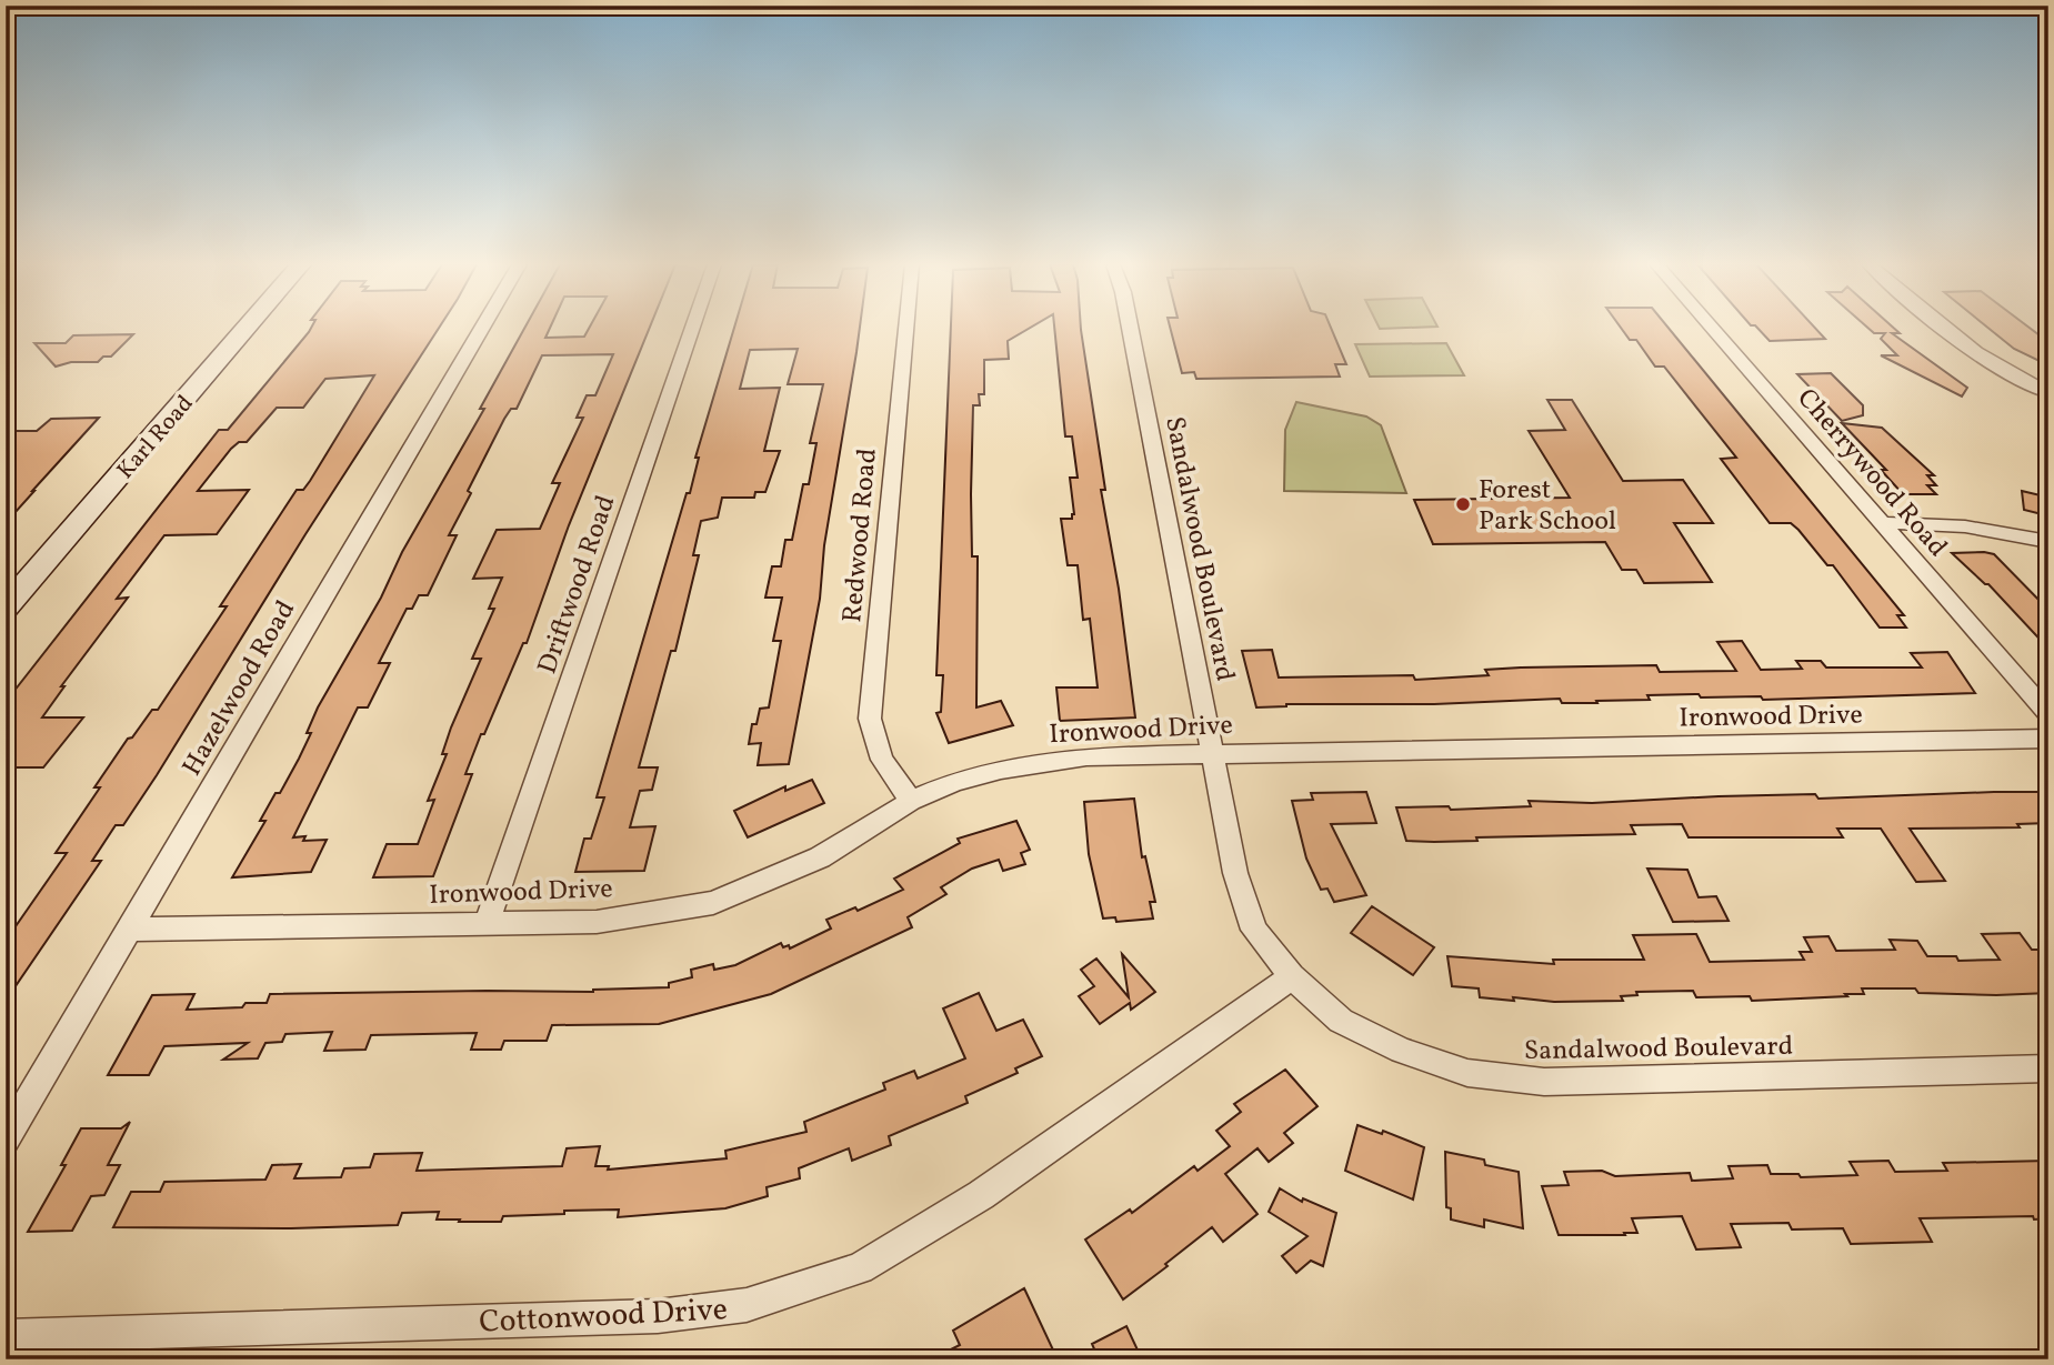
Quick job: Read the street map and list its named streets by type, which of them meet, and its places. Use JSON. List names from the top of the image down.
{
  "streets": {
    "main road": ["Karl Road"],
    "street": [
      "Cherrywood Road",
      "Redwood Road",
      "Sandalwood Boulevard",
      "Driftwood Road",
      "Hazelwood Road",
      "Ironwood Drive",
      "Cottonwood Drive"
    ]
  },
  "crossings": [
    ["Redwood Road", "Ironwood Drive"],
    ["Sandalwood Boulevard", "Ironwood Drive"],
    ["Sandalwood Boulevard", "Cottonwood Drive"],
    ["Driftwood Road", "Ironwood Drive"],
    ["Hazelwood Road", "Ironwood Drive"]
  ],
  "places": ["Forest Park School"]
}
